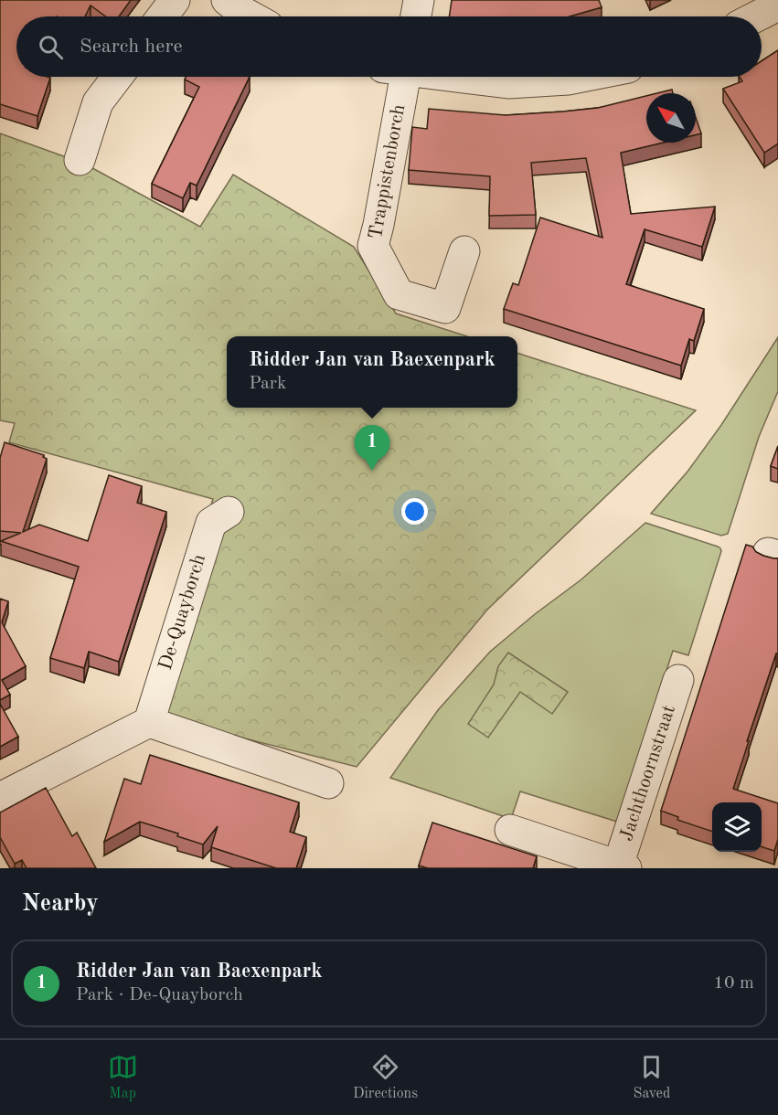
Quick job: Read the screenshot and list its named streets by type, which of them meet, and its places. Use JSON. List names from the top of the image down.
{
  "streets": {
    "street": ["Trappistenborch", "De-Quayborch", "Jachthoornstraat"]
  },
  "north": "top left",
  "page": {
    "search": "Search here",
    "popup": ["Ridder Jan van Baexenpark", "Park"],
    "pins": "1",
    "heading": "Nearby",
    "list": [
      {
        "mark": "1",
        "name": "Ridder Jan van Baexenpark",
        "note": "Park · De-Quayborch",
        "value": "10 m"
      }
    ],
    "nav": ["Map", "Directions", "Saved"]
  }
}
